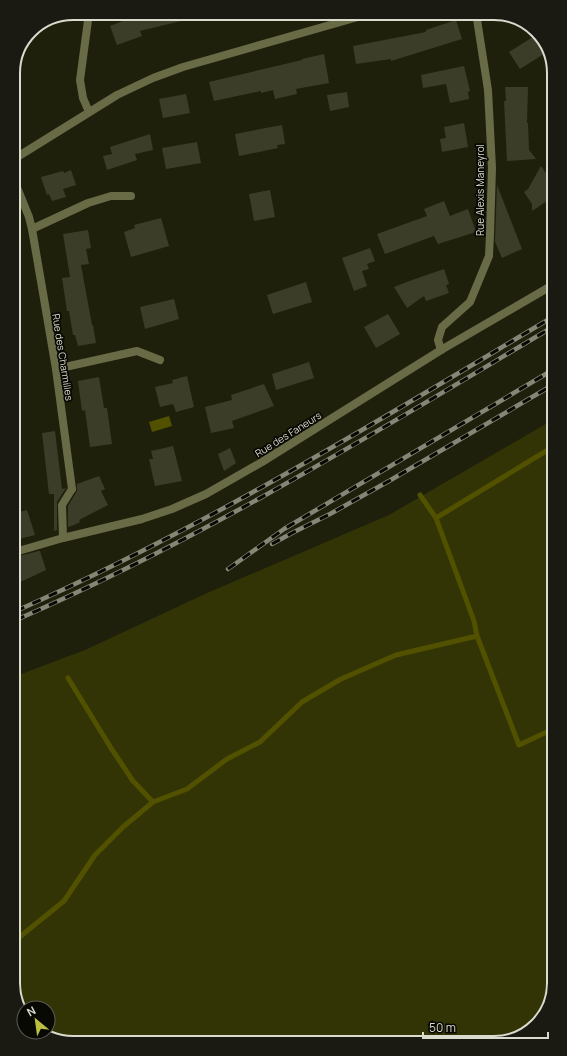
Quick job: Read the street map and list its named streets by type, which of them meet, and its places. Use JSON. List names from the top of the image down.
{
  "streets": {
    "street": ["Rue Alexis Maneyrol", "Rue des Charmilles", "Rue des Faneurs"]
  },
  "crossings": [
    ["Rue Alexis Maneyrol", "Rue des Faneurs"],
    ["Rue des Charmilles", "Rue des Faneurs"]
  ],
  "scale_bar": "50 m",
  "north": "top left"
}
